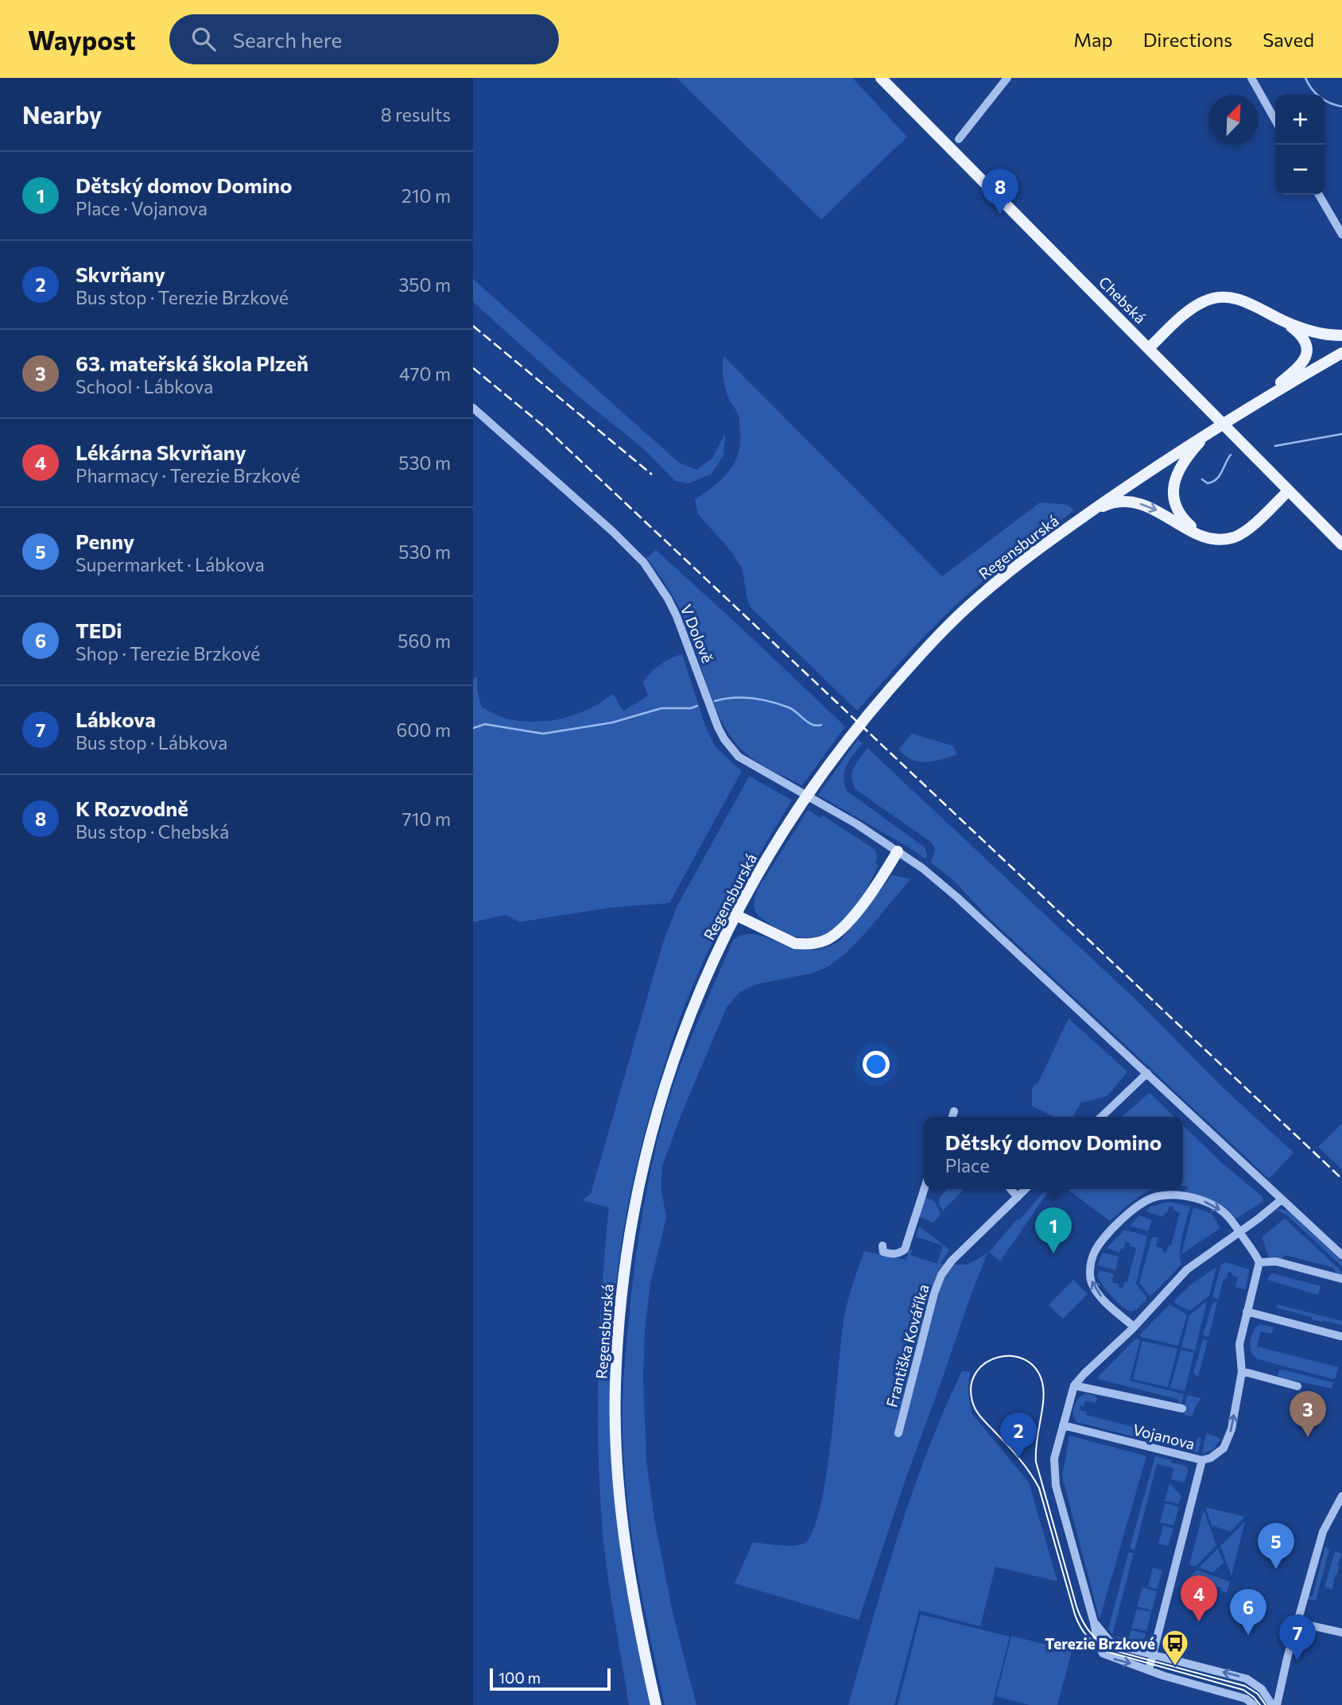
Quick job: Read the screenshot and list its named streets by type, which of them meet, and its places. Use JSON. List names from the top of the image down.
{
  "streets": {
    "main road": ["Chebská", "Regensburská"],
    "street": ["V Dolově", "Františka Kováříka", "Vojanova"]
  },
  "places": {
    "bus stop": ["Terezie Brzkové"]
  },
  "scale_bar": "100 m",
  "north": "top right",
  "page": {
    "header": "Waypost",
    "search": "Search here",
    "nav": ["Map", "Directions", "Saved"],
    "heading": ["Nearby", "8 results"],
    "map_buttons": ["+", "−"],
    "list": [
      {
        "mark": "1",
        "name": "Dětský domov Domino",
        "note": "Place · Vojanova",
        "value": "210 m"
      },
      {
        "mark": "2",
        "name": "Skvrňany",
        "note": "Bus stop · Terezie Brzkové",
        "value": "350 m"
      },
      {
        "mark": "3",
        "name": "63. mateřská škola Plzeň",
        "note": "School · Lábkova",
        "value": "470 m"
      },
      {
        "mark": "4",
        "name": "Lékárna Skvrňany",
        "note": "Pharmacy · Terezie Brzkové",
        "value": "530 m"
      },
      {
        "mark": "5",
        "name": "Penny",
        "note": "Supermarket · Lábkova",
        "value": "530 m"
      },
      {
        "mark": "6",
        "name": "TEDi",
        "note": "Shop · Terezie Brzkové",
        "value": "560 m"
      },
      {
        "mark": "7",
        "name": "Lábkova",
        "note": "Bus stop · Lábkova",
        "value": "600 m"
      },
      {
        "mark": "8",
        "name": "K Rozvodně",
        "note": "Bus stop · Chebská",
        "value": "710 m"
      }
    ],
    "pins": [
      "8",
      "1",
      "3",
      "2",
      "5",
      "4",
      "6",
      "7"
    ],
    "popup": ["Dětský domov Domino", "Place"],
    "scale": "100 m"
  }
}
